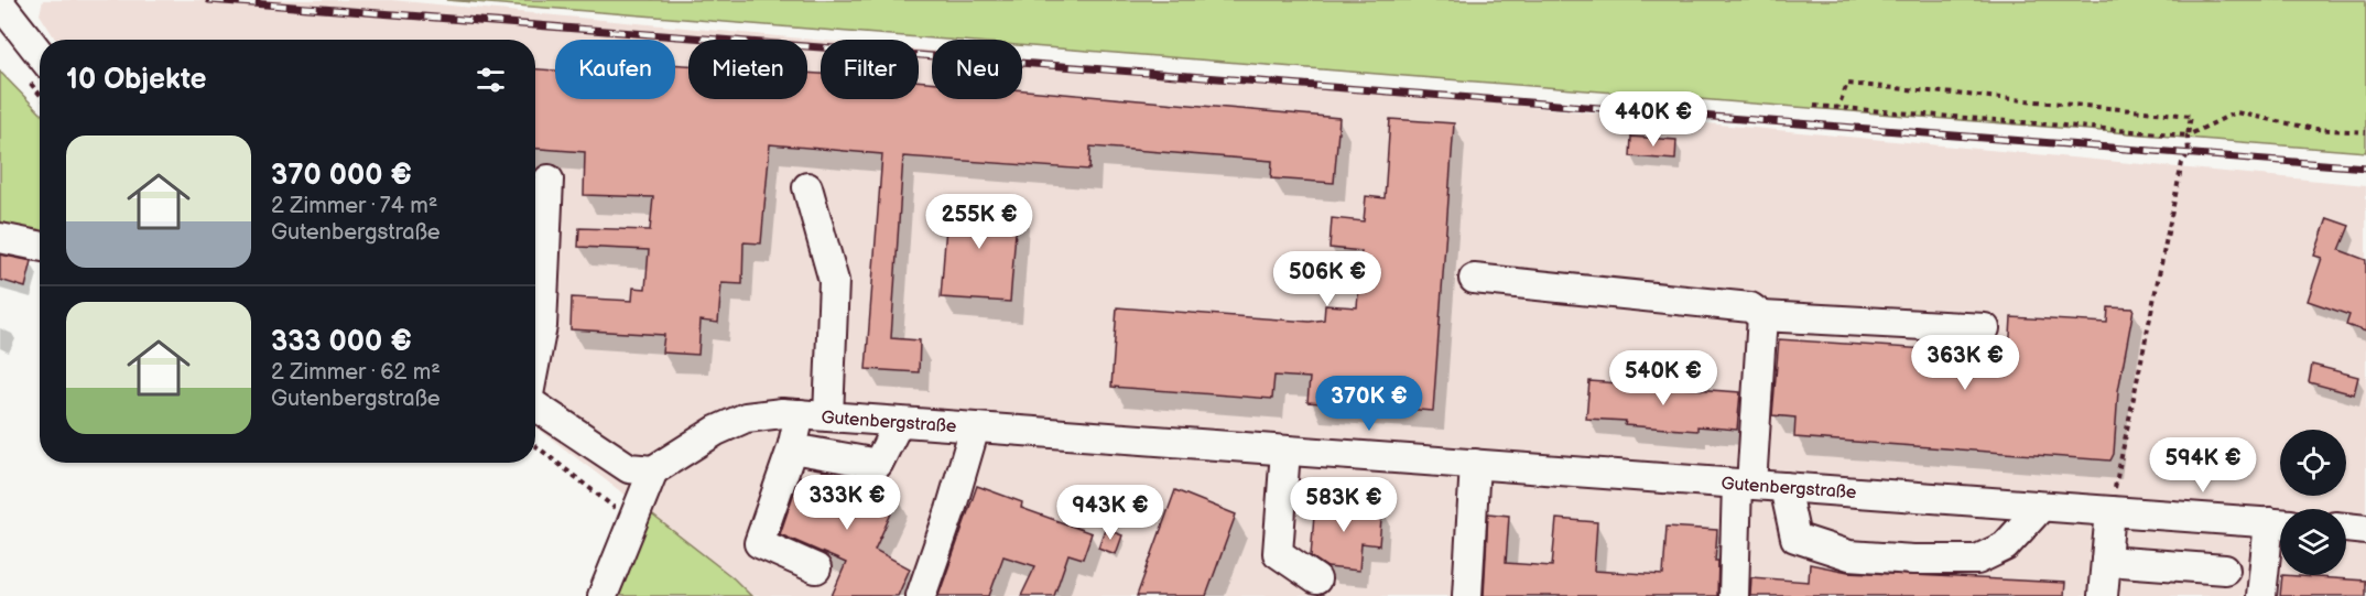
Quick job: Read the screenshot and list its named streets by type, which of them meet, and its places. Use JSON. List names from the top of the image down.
{
  "streets": {
    "street": ["Gutenbergstraße"]
  },
  "page": {
    "chip": [
      "Kaufen",
      "Mieten",
      "Filter",
      "Neu"
    ],
    "heading": "10 Objekte",
    "price": [
      "440K €",
      "255K €",
      "506K €",
      "363K €",
      "540K €",
      "370K €",
      "594K €",
      "333K €",
      "583K €",
      "943K €"
    ],
    "list": [
      {
        "name": "370 000 €",
        "note": "2 Zimmer · 74 m² · Gutenbergstraße"
      },
      {
        "name": "333 000 €",
        "note": "2 Zimmer · 62 m² · Gutenbergstraße"
      }
    ]
  }
}
